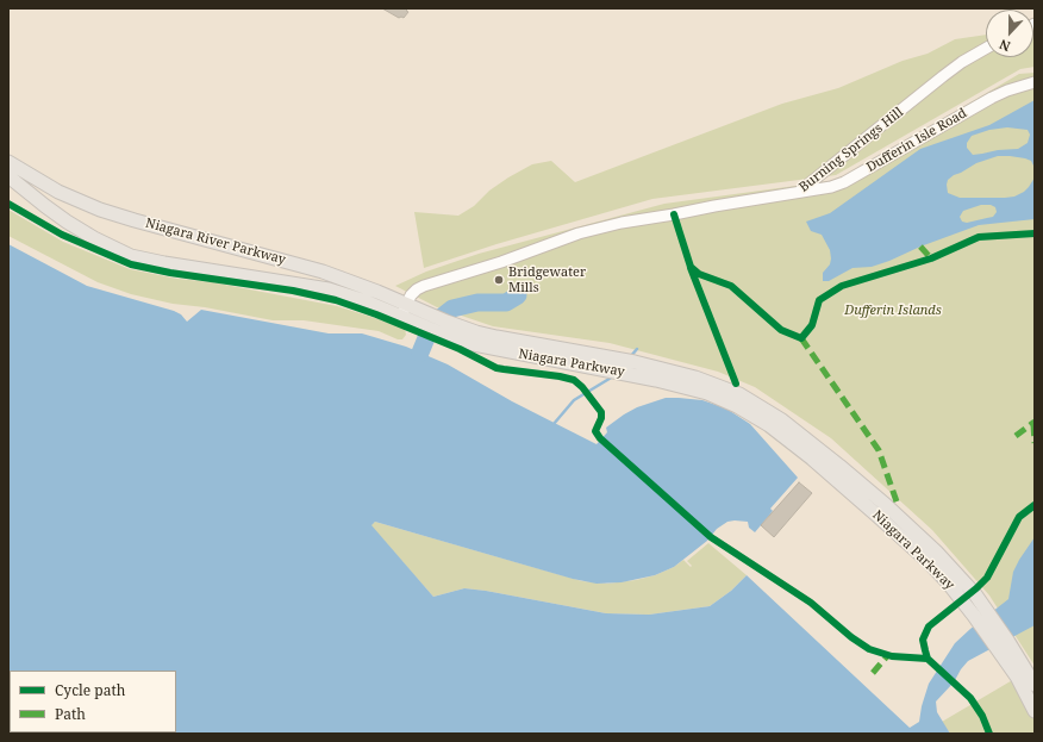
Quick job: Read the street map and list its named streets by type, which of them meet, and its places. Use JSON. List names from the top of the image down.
{
  "streets": {
    "main road": ["Niagara River Parkway", "Niagara Parkway"],
    "street": ["Dufferin Isle Road", "Burning Springs Hill"]
  },
  "crossings": [
    ["Dufferin Isle Road", "Burning Springs Hill"],
    ["Burning Springs Hill", "Niagara River Parkway"],
    ["Burning Springs Hill", "Niagara Parkway"],
    ["Niagara River Parkway", "Niagara Parkway"]
  ],
  "parks": ["Dufferin Islands"],
  "places": ["Bridgewater Mills"],
  "legend": ["Cycle path", "Path"],
  "north": "bottom"
}
